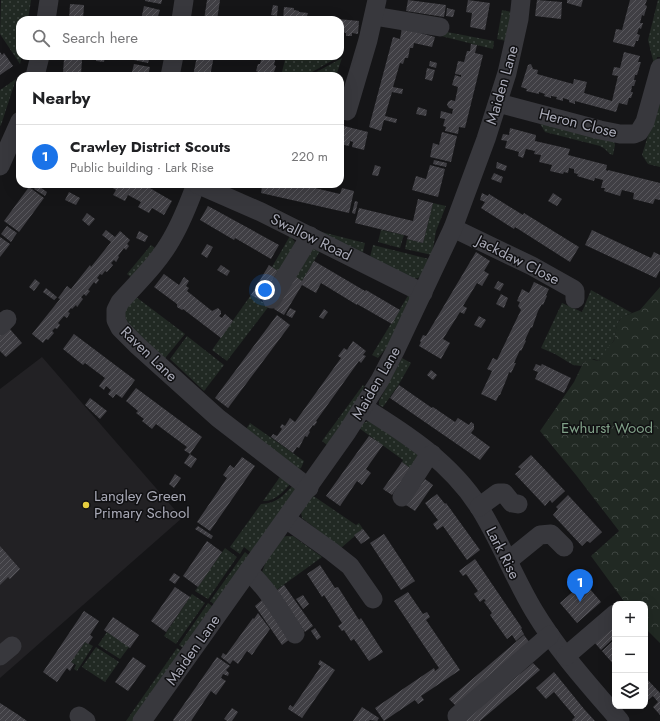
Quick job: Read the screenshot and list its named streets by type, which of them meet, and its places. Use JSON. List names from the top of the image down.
{
  "streets": {
    "street": [
      "Maiden Lane",
      "Heron Close",
      "Swallow Road",
      "Jackdaw Close",
      "Raven Lane",
      "Lark Rise"
    ]
  },
  "crossings": [
    ["Maiden Lane", "Heron Close"],
    ["Maiden Lane", "Swallow Road"],
    ["Maiden Lane", "Jackdaw Close"],
    ["Maiden Lane", "Raven Lane"],
    ["Maiden Lane", "Lark Rise"]
  ],
  "parks": ["Ewhurst Wood"],
  "places": ["Langley Green Primary School"],
  "page": {
    "search": "Search here",
    "heading": "Nearby",
    "list": [
      {
        "mark": "1",
        "name": "Crawley District Scouts",
        "note": "Public building · Lark Rise",
        "value": "220 m"
      }
    ],
    "pins": "1",
    "map_buttons": ["+", "−"]
  }
}
